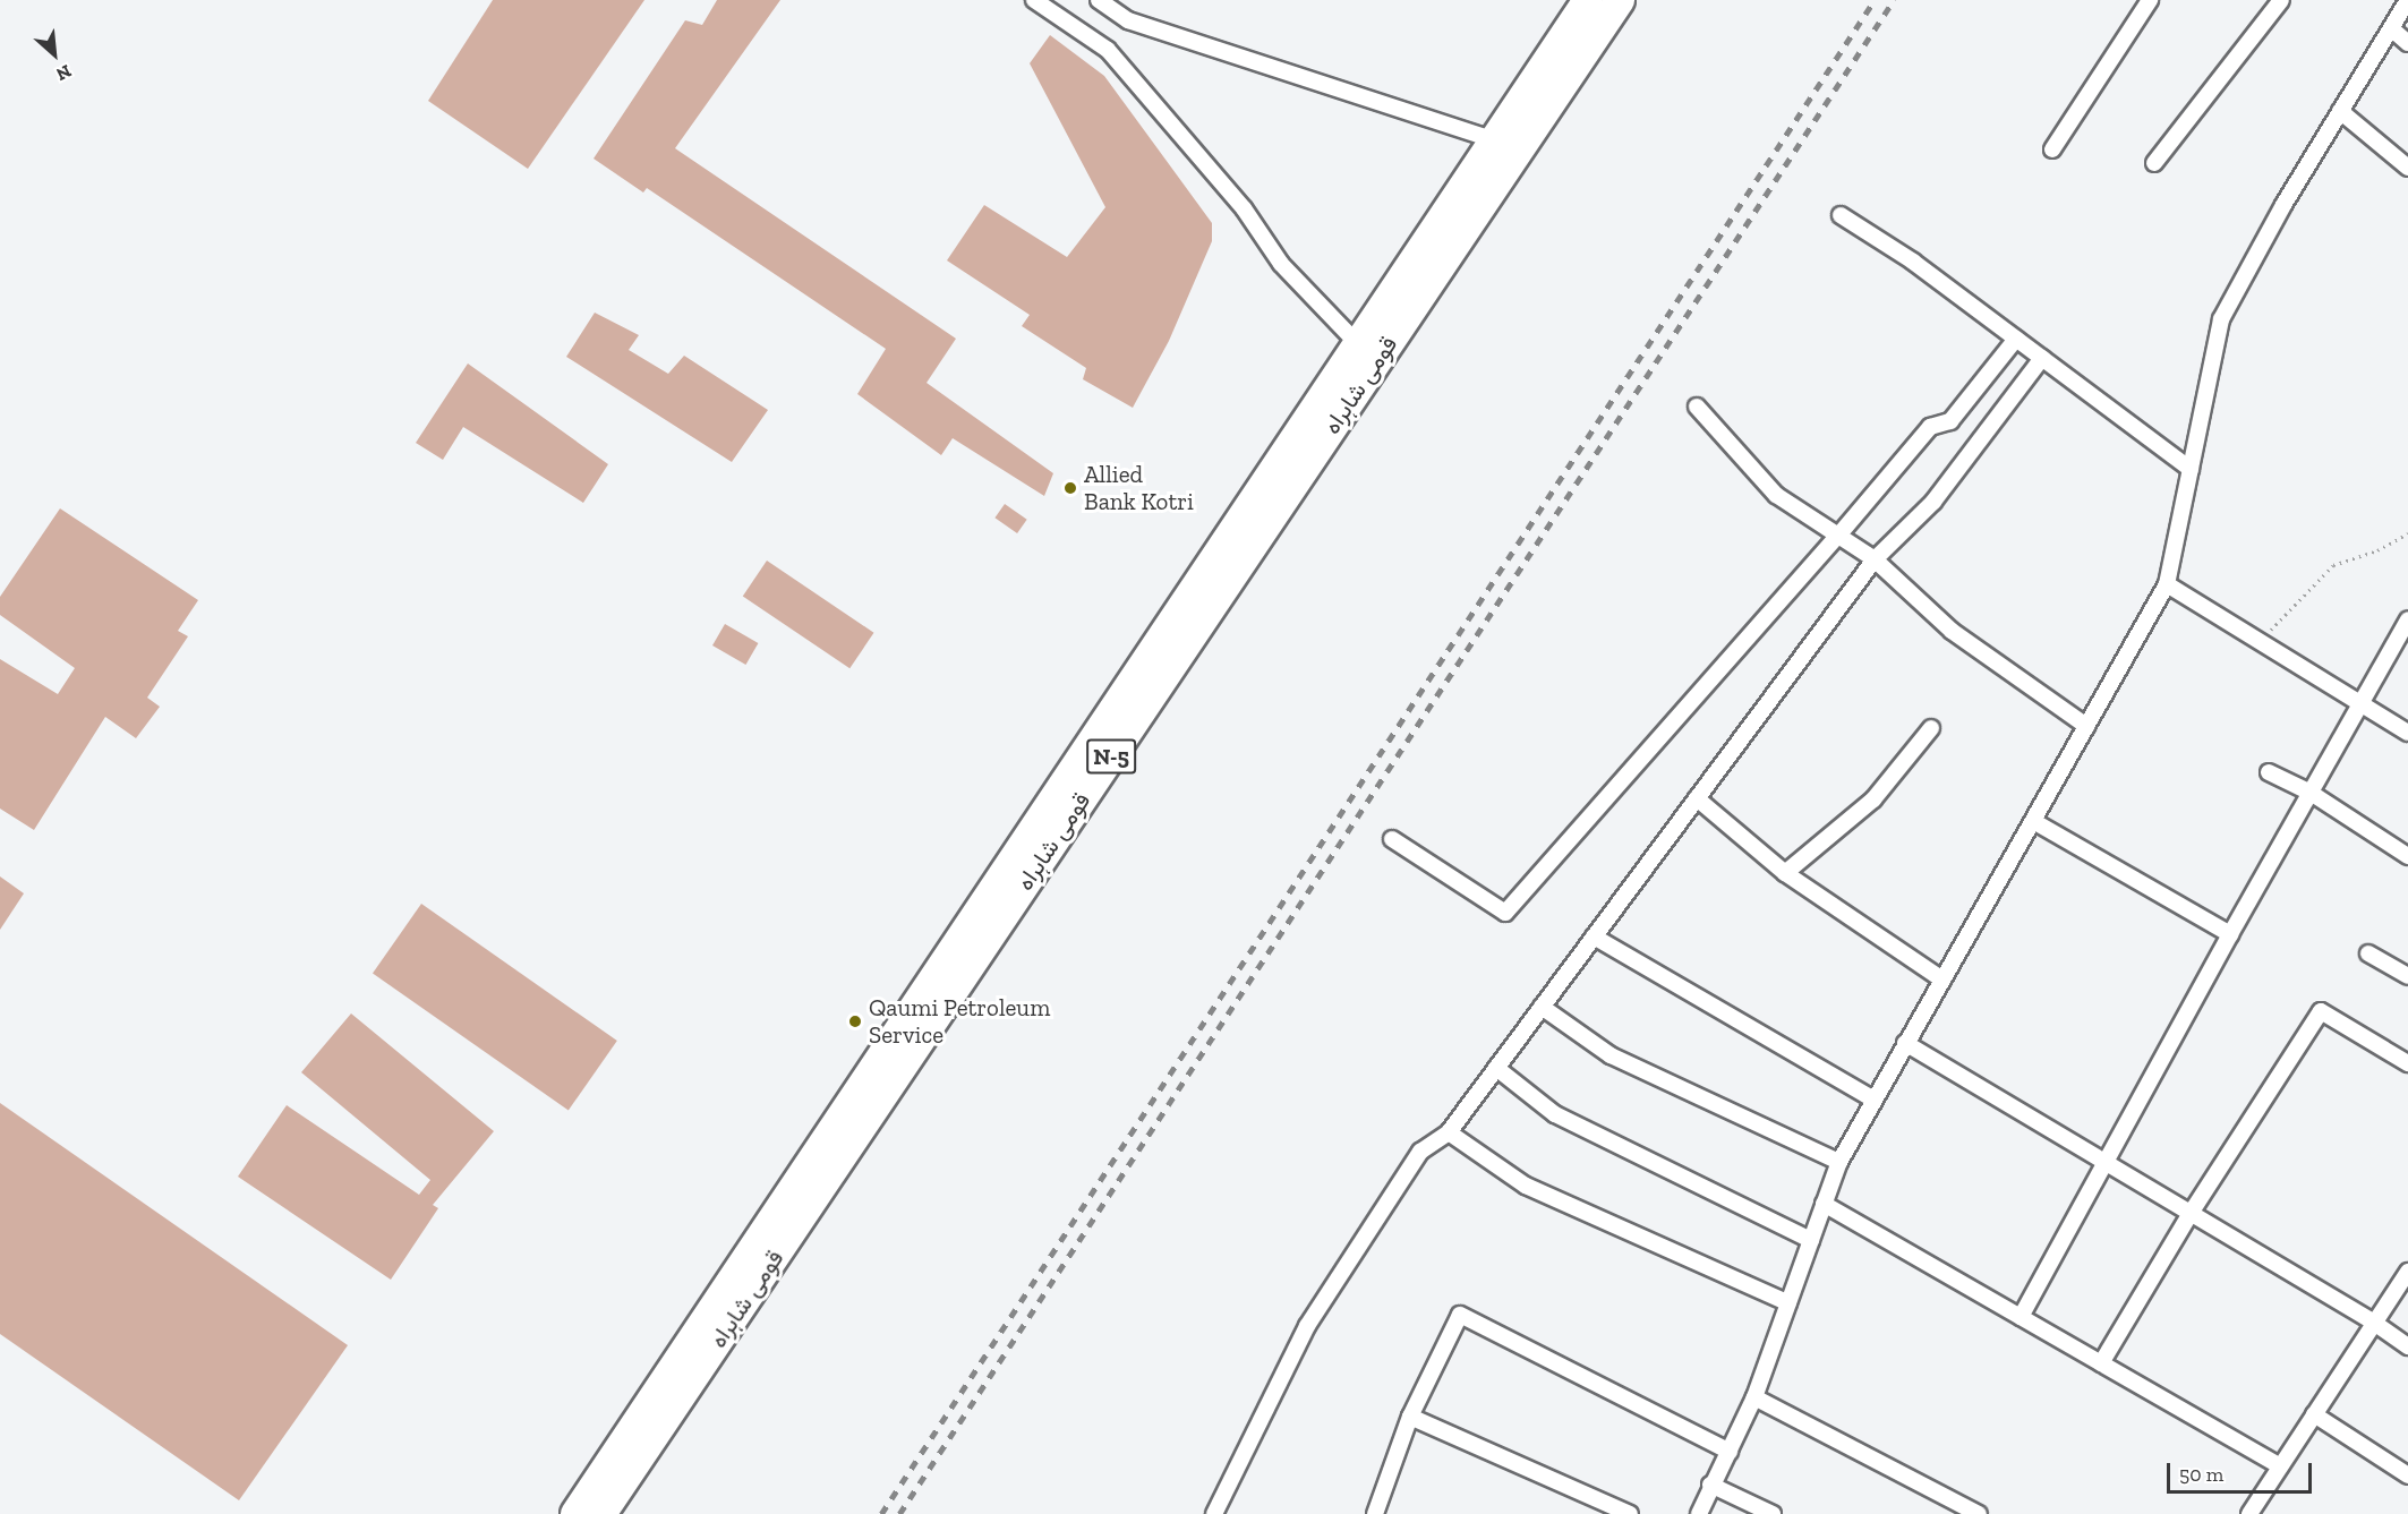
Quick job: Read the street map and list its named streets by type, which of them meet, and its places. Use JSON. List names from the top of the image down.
{
  "streets": {
    "highway": ["قومی شاہراہ", "N-5"]
  },
  "places": ["Allied Bank Kotri", "Qaumi Petroleum Service"],
  "scale_bar": "50 m",
  "north": "bottom right"
}
